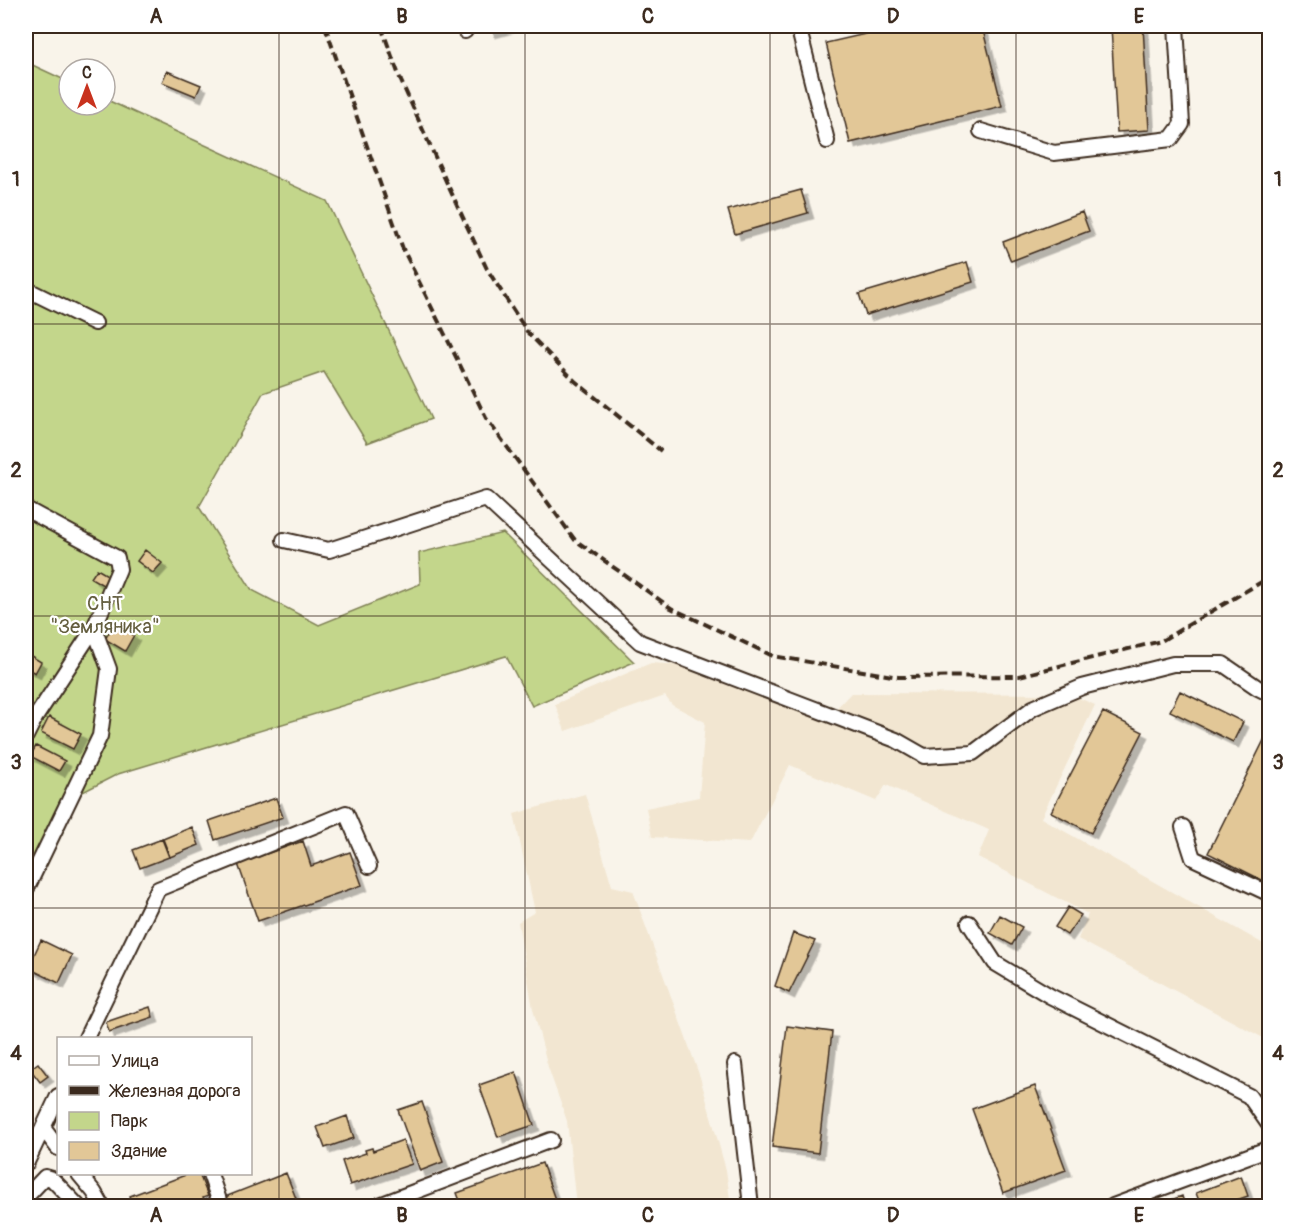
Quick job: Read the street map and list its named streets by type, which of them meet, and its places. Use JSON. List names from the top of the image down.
{
  "parks": ["СНТ \"Земляника\""],
  "legend": [
    "Улица",
    "Железная дорога",
    "Парк",
    "Здание"
  ],
  "north": "top",
  "grid": {
    "columns": [
      "A",
      "B",
      "C",
      "D",
      "E"
    ],
    "rows": [
      "1",
      "2",
      "3",
      "4"
    ]
  }
}
